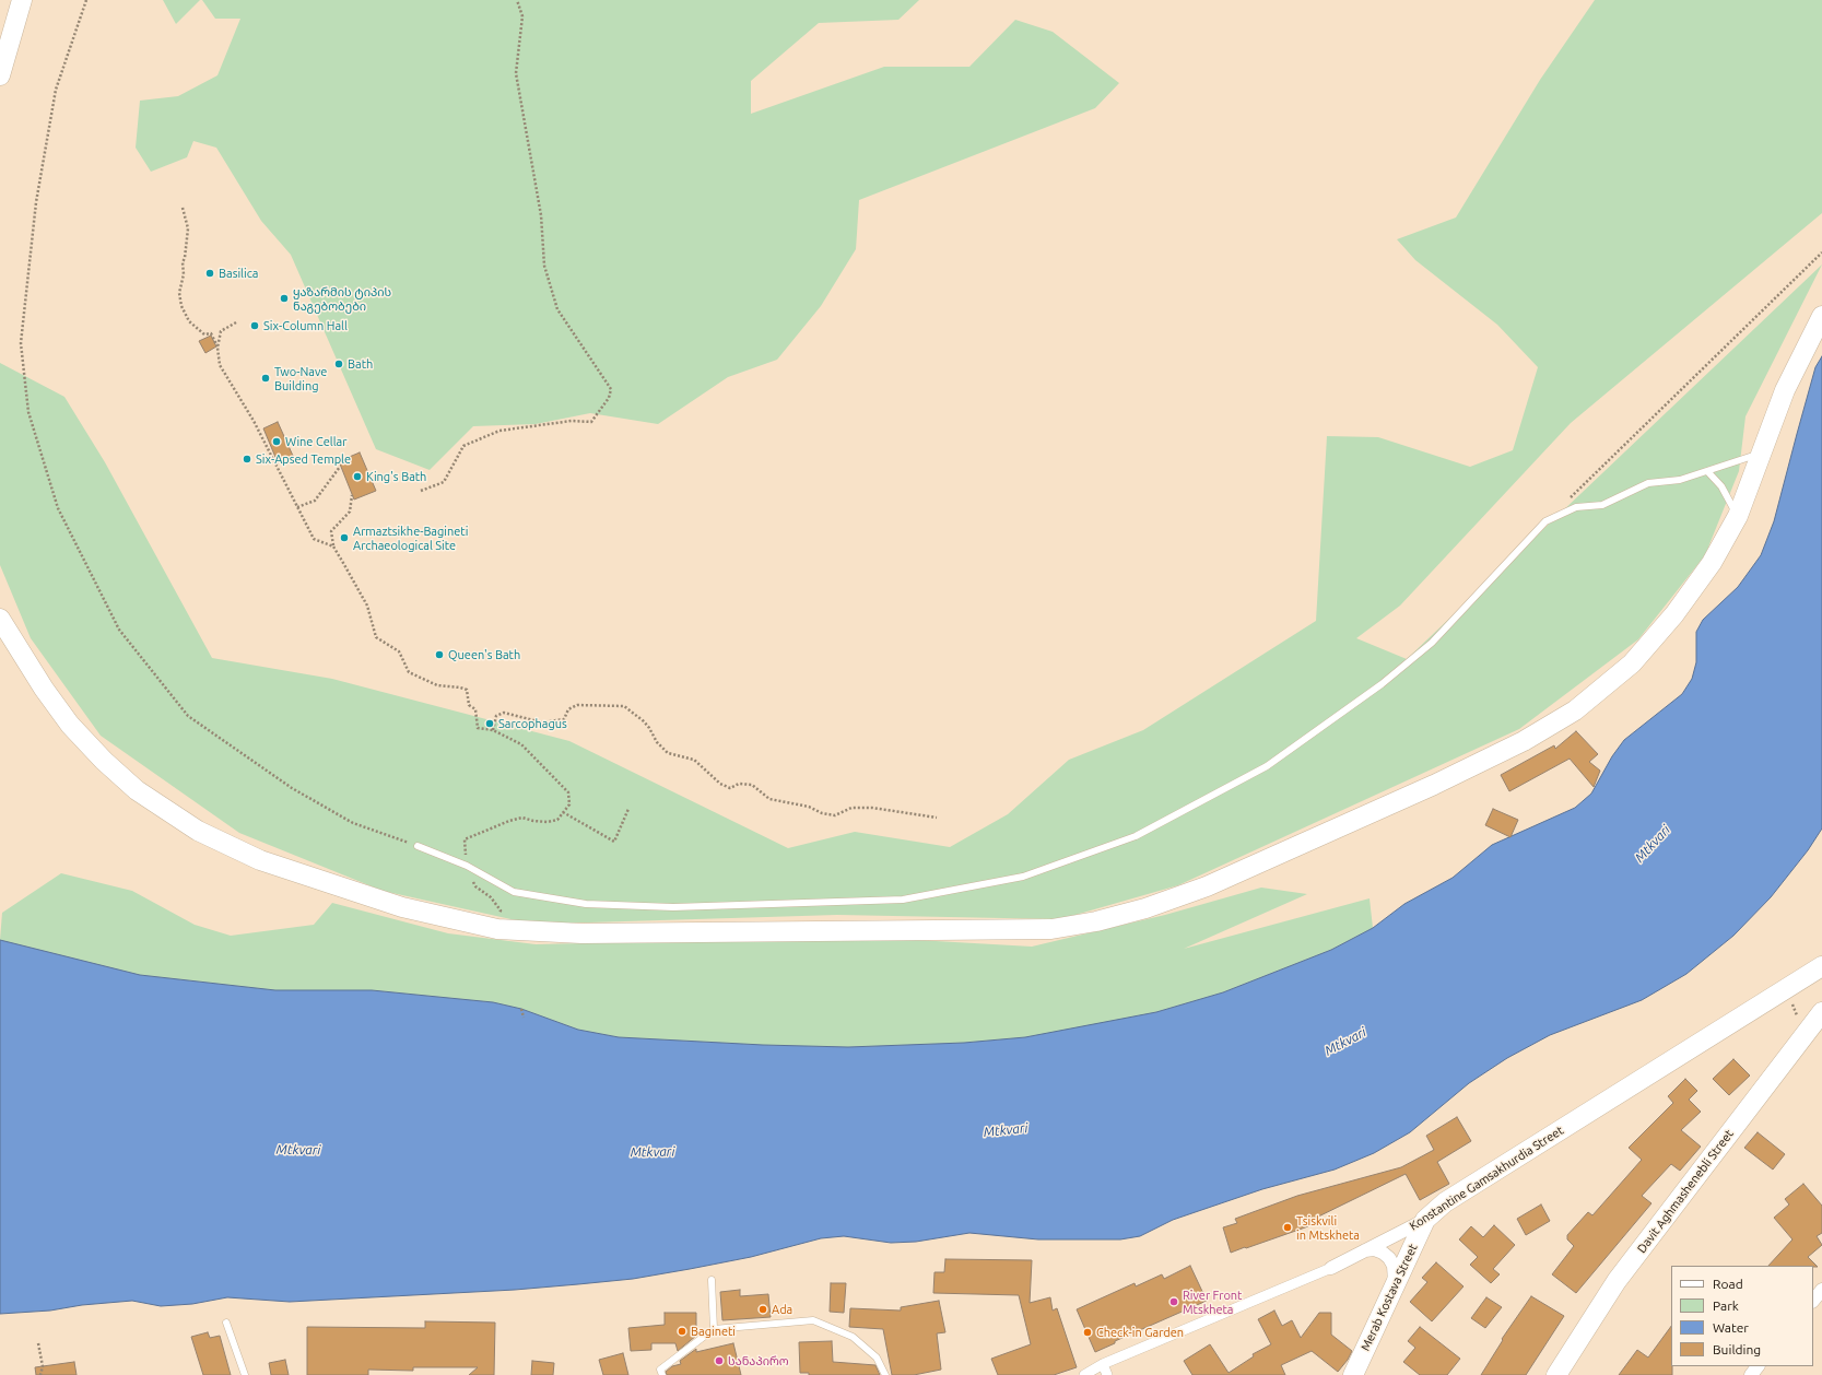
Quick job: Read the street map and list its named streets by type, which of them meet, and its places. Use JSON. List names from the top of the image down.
{
  "streets": {
    "main road": ["Konstantine Gamsakhurdia Street", "Davit Aghmashenebli Street", "Merab Kostava Street"]
  },
  "crossings": [
    ["Konstantine Gamsakhurdia Street", "Merab Kostava Street"]
  ],
  "water": ["Mtkvari"],
  "places": [
    "Basilica",
    "ყაზარმის ტიპის ნაგებობები",
    "Six-Column Hall",
    "Bath",
    "Two-Nave Building",
    "Wine Cellar",
    "Six-Apsed Temple",
    "King's Bath",
    "Armaztsikhe-Bagineti Archaeological Site",
    "Queen's Bath",
    "Sarcophagus",
    "Tsiskvili in Mtskheta",
    "River Front Mtskheta",
    "Ada",
    "Bagineti",
    "Check-in Garden",
    "სანაპირო"
  ],
  "legend": [
    "Road",
    "Park",
    "Water",
    "Building"
  ]
}
